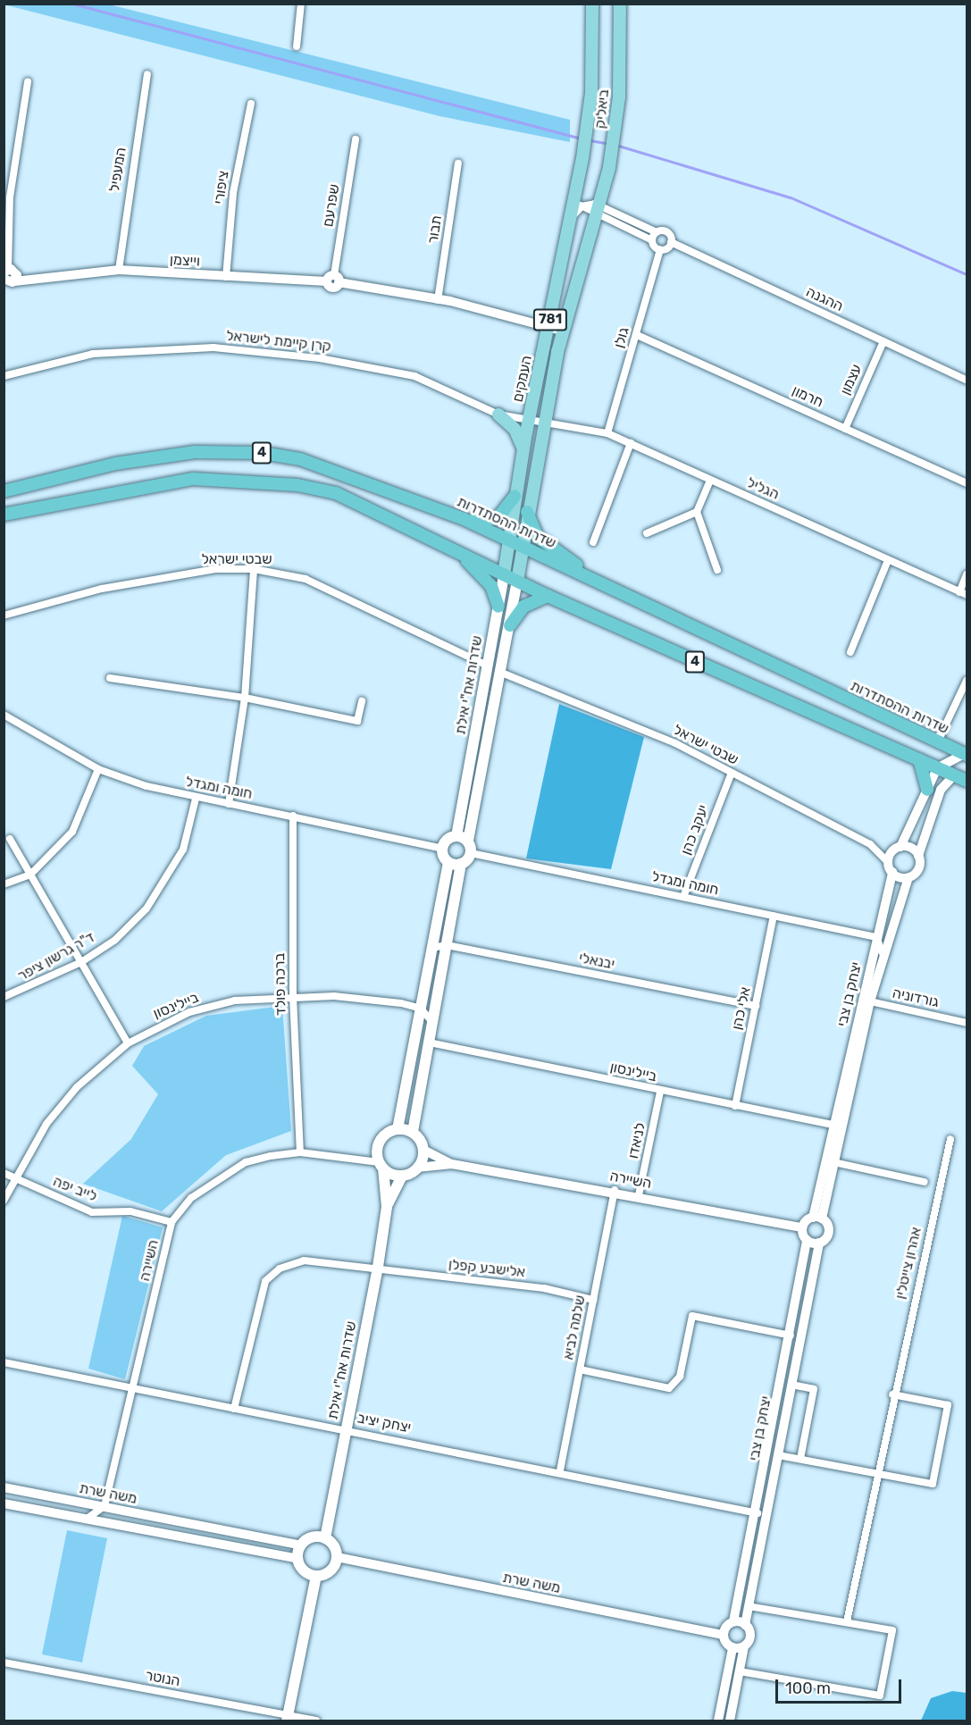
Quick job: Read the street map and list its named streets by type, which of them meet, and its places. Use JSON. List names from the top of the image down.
{
  "streets": {
    "highway": ["4", "שדרות ההסתדרות"],
    "main road": [
      "ביאליק",
      "781",
      "העמקים",
      "שדרות אח\"י אילת"
    ],
    "street": [
      "המעפיל",
      "ציפורי",
      "שפרעם",
      "תבור",
      "וייצמן",
      "ההגנה",
      "גולן",
      "קרן קיימת לישראל",
      "עצמון",
      "חרמון",
      "הגליל",
      "שבטי ישראל",
      "חומה ומגדל",
      "יעקב כהן",
      "ד\"ר גרשון ציפר",
      "יבנאלי",
      "ברכה פולד",
      "יצחק בן צבי",
      "גורדוניה",
      "ביילינסון",
      "אלי כהן",
      "לניאדו",
      "השיירה",
      "לייב יפה",
      "אהרון צייטלין",
      "אלישבע קפלן",
      "שלמה לביא",
      "יצחק יציב",
      "משה שרת",
      "הנוטר"
    ]
  },
  "crossings": [
    ["ביאליק", "העמקים"],
    ["המעפיל", "וייצמן"],
    ["ציפורי", "וייצמן"],
    ["שפרעם", "וייצמן"],
    ["תבור", "וייצמן"],
    ["וייצמן", "העמקים"],
    ["ההגנה", "עצמון"],
    ["גולן", "חרמון"],
    ["גולן", "הגליל"],
    ["קרן קיימת לישראל", "העמקים"],
    ["קרן קיימת לישראל", "הגליל"],
    ["העמקים", "הגליל"],
    ["העמקים", "שדרות ההסתדרות"],
    ["העמקים", "שדרות אח\"י אילת"],
    ["עצמון", "חרמון"],
    ["4", "שדרות אח\"י אילת"],
    ["4", "יצחק בן צבי"],
    ["שדרות ההסתדרות", "שדרות אח\"י אילת"],
    ["שבטי ישראל", "שדרות אח\"י אילת"],
    ["שבטי ישראל", "יעקב כהן"],
    ["שבטי ישראל", "יצחק בן צבי"],
    ["שדרות אח\"י אילת", "חומה ומגדל"],
    ["שדרות אח\"י אילת", "השיירה"],
    ["שדרות אח\"י אילת", "אלישבע קפלן"],
    ["שדרות אח\"י אילת", "יצחק יציב"],
    ["שדרות אח\"י אילת", "משה שרת"],
    ["חומה ומגדל", "יעקב כהן"],
    ["חומה ומגדל", "ד\"ר גרשון ציפר"],
    ["חומה ומגדל", "ברכה פולד"],
    ["חומה ומגדל", "יצחק בן צבי"],
    ["חומה ומגדל", "אלי כהן"],
    ["יבנאלי", "אלי כהן"],
    ["ברכה פולד", "ביילינסון"],
    ["ברכה פולד", "השיירה"],
    ["יצחק בן צבי", "גורדוניה"],
    ["יצחק בן צבי", "ביילינסון"],
    ["יצחק בן צבי", "יצחק יציב"],
    ["יצחק בן צבי", "משה שרת"],
    ["ביילינסון", "אלי כהן"],
    ["ביילינסון", "לניאדו"],
    ["ביילינסון", "לייב יפה"],
    ["לניאדו", "השיירה"],
    ["השיירה", "לייב יפה"],
    ["השיירה", "שלמה לביא"],
    ["השיירה", "יצחק יציב"],
    ["השיירה", "משה שרת"],
    ["אלישבע קפלן", "שלמה לביא"],
    ["אלישבע קפלן", "יצחק יציב"],
    ["שלמה לביא", "יצחק יציב"]
  ],
  "scale_bar": "100 m"
}
